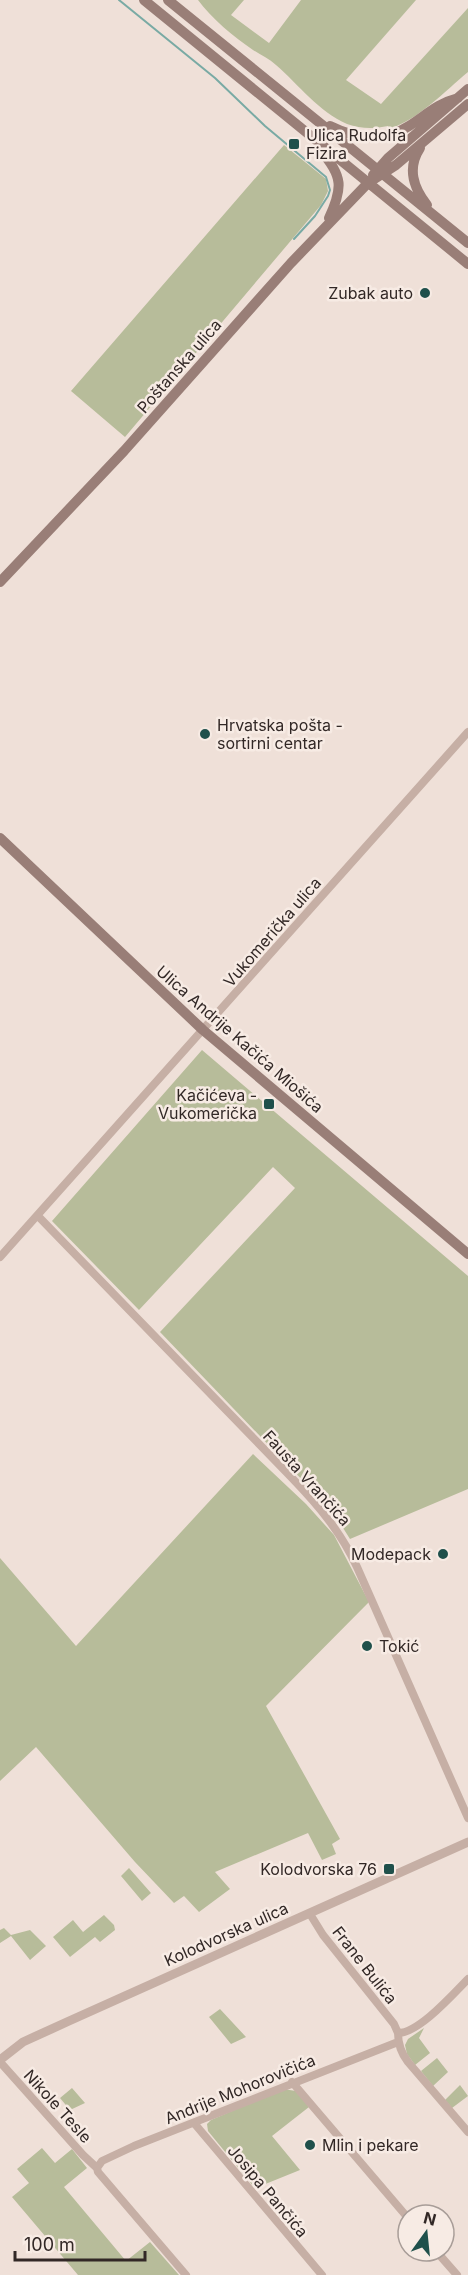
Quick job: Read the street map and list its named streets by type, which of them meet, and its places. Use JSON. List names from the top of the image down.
{
  "streets": {
    "main road": ["Poštanska ulica", "Ulica Andrije Kačića Miošića"],
    "street": [
      "Vukomerička ulica",
      "Fausta Vrančića",
      "Kolodvorska ulica",
      "Frane Bulića",
      "Andrije Mohorovičića",
      "Nikole Tesle",
      "Josipa Pančića"
    ]
  },
  "crossings": [
    ["Vukomerička ulica", "Ulica Andrije Kačića Miošića"],
    ["Vukomerička ulica", "Fausta Vrančića"],
    ["Kolodvorska ulica", "Frane Bulića"],
    ["Kolodvorska ulica", "Nikole Tesle"],
    ["Frane Bulića", "Andrije Mohorovičića"],
    ["Andrije Mohorovičića", "Nikole Tesle"],
    ["Andrije Mohorovičića", "Josipa Pančića"]
  ],
  "places": {
    "transit": ["Ulica Rudolfa Fizira", "Kačićeva - Vukomerička", "Kolodvorska 76"],
    "other": [
      "Zubak auto",
      "Hrvatska pošta - sortirni centar",
      "Modepack",
      "Tokić",
      "Mlin i pekare"
    ]
  },
  "scale_bar": "100 m",
  "north": "top"
}
